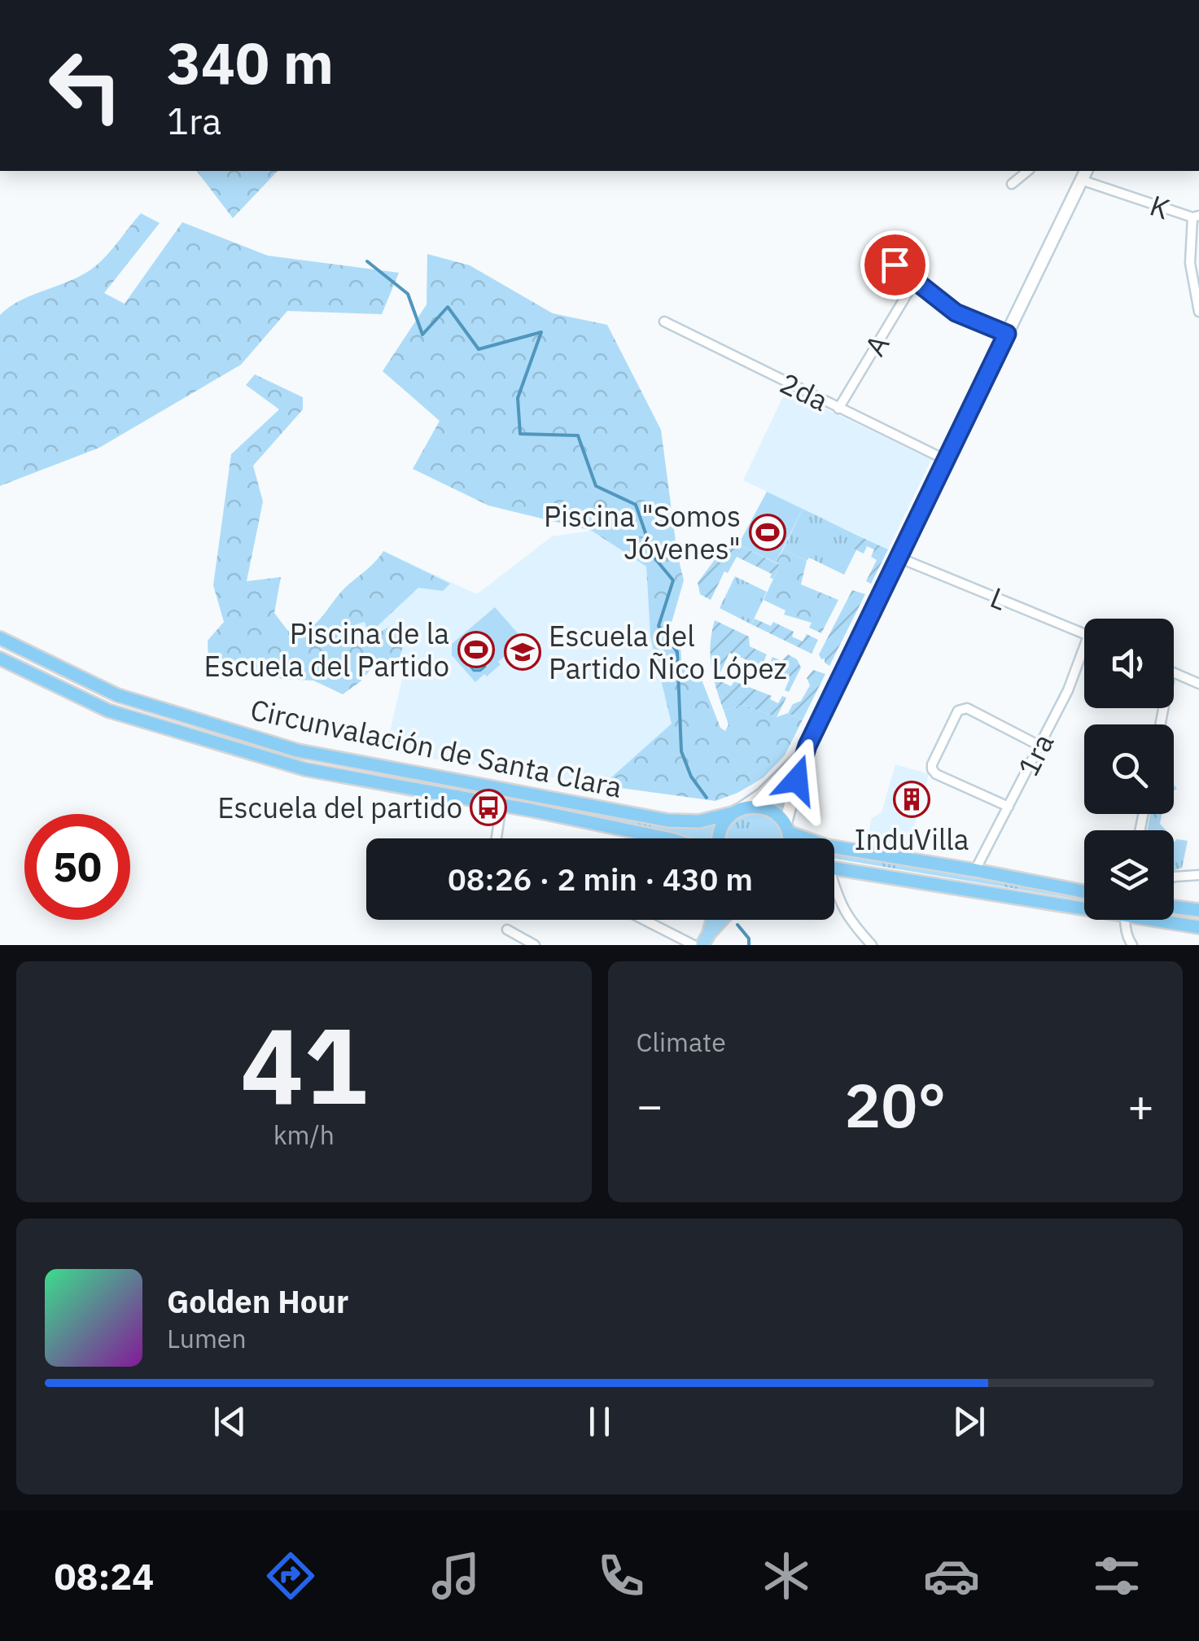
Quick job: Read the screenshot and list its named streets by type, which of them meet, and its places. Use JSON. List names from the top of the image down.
{
  "streets": {
    "highway": ["Circunvalación de Santa Clara"],
    "street": [
      "K",
      "A",
      "2da",
      "L",
      "1ra"
    ]
  },
  "crossings": [
    ["A", "2da"]
  ],
  "places": {
    "sports": ["Piscina \"Somos Jóvenes\"", "Piscina de la Escuela del Partido"],
    "school or university": ["Escuela del Partido Ñico López"],
    "building": ["InduVilla"],
    "bus stop": ["Escuela del partido"]
  },
  "page": {
    "turn": ["340 m", "1ra"],
    "limit": "50",
    "trip": "08:26 · 2 min · 430 m",
    "tile": [
      ["41", "km/h"],
      "Climate"
    ],
    "heat": ["−", "20°", "+"],
    "song": ["Golden Hour", "Lumen"],
    "tabs": "08:24"
  }
}
